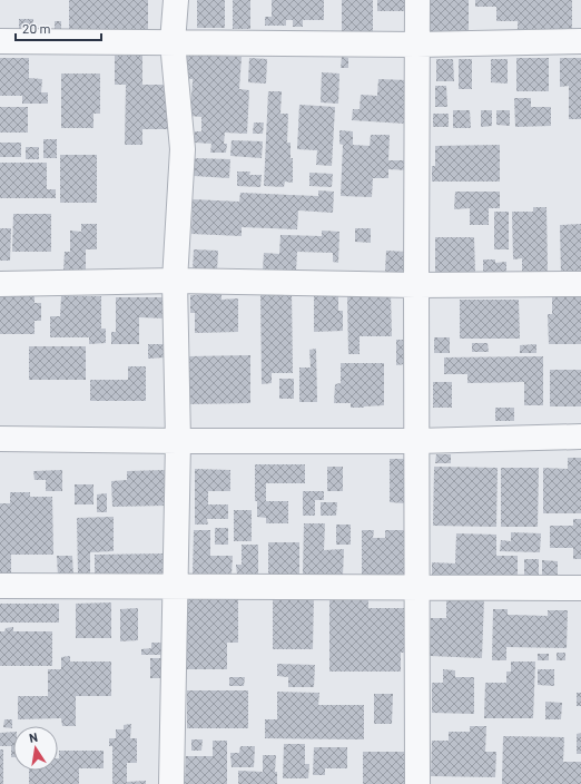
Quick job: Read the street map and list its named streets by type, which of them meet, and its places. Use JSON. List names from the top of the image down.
{
  "scale_bar": "20 m",
  "north": "top"
}
